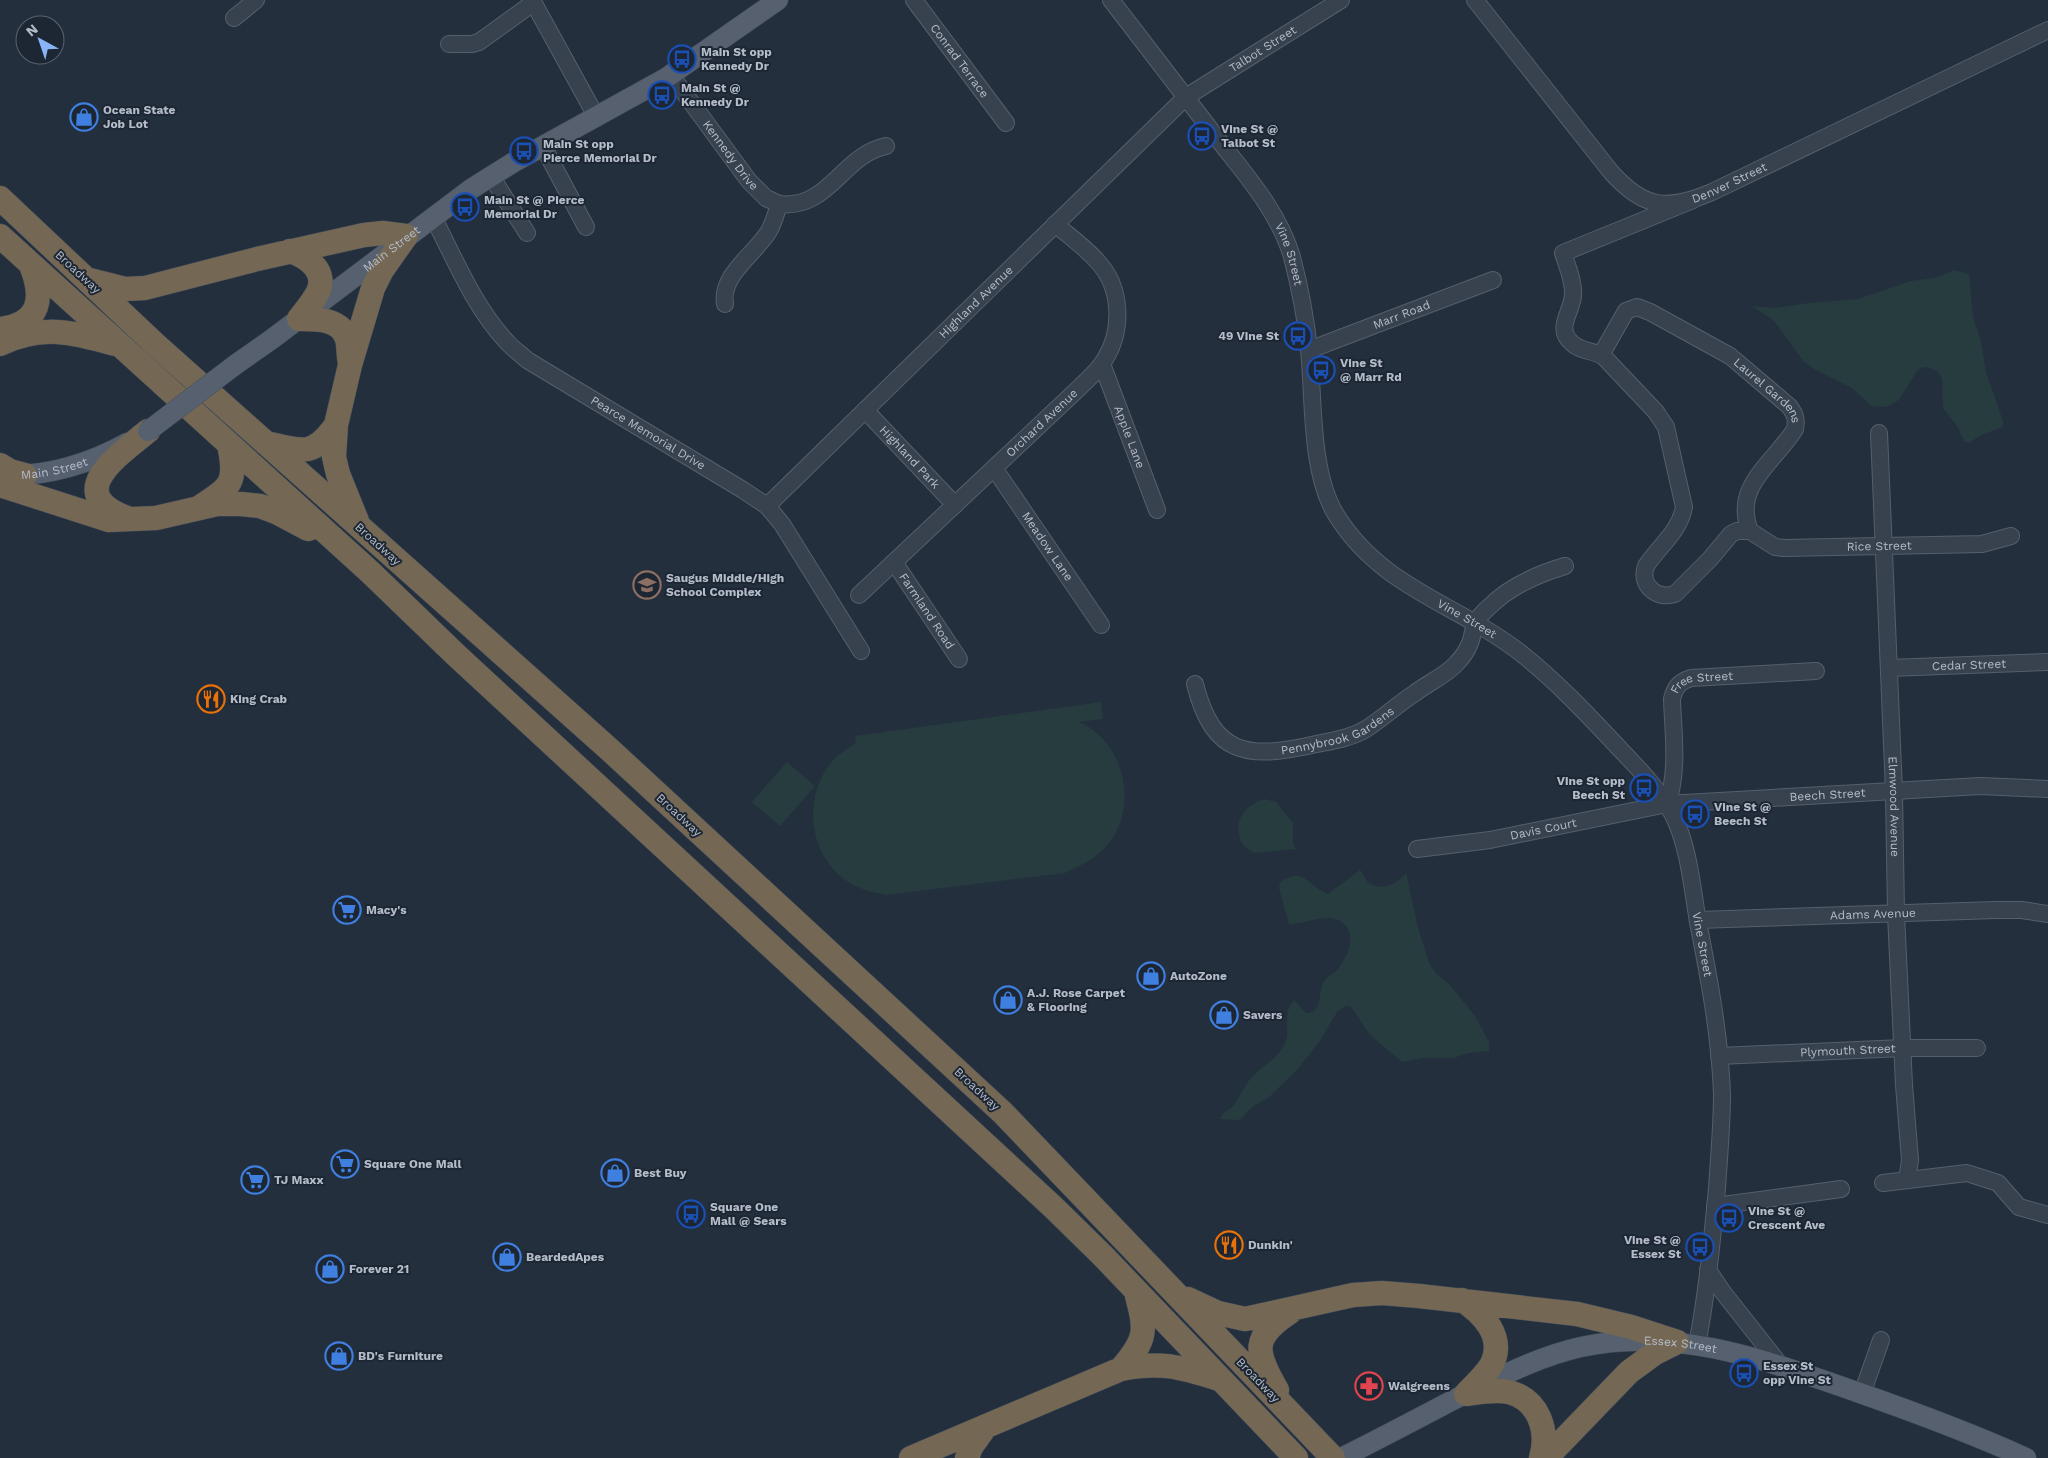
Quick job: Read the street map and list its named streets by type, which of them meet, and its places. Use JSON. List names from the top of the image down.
{
  "streets": {
    "highway": ["Broadway"],
    "main road": ["Main Street", "Essex Street"],
    "street": [
      "Talbot Street",
      "Conrad Terrace",
      "Kennedy Drive",
      "Denver Street",
      "Vine Street",
      "Highland Avenue",
      "Marr Road",
      "Laurel Gardens",
      "Orchard Avenue",
      "Pearce Memorial Drive",
      "Apple Lane",
      "Highland Park",
      "Meadow Lane",
      "Rice Street",
      "Farmland Road",
      "Cedar Street",
      "Free Street",
      "Pennybrook Gardens",
      "Beech Street",
      "Elmwood Avenue",
      "Davis Court",
      "Adams Avenue",
      "Plymouth Street"
    ]
  },
  "crossings": [
    ["Talbot Street", "Vine Street"],
    ["Talbot Street", "Highland Avenue"],
    ["Kennedy Drive", "Main Street"],
    ["Main Street", "Pearce Memorial Drive"],
    ["Vine Street", "Highland Avenue"],
    ["Vine Street", "Marr Road"],
    ["Vine Street", "Free Street"],
    ["Vine Street", "Pennybrook Gardens"],
    ["Vine Street", "Beech Street"],
    ["Vine Street", "Davis Court"],
    ["Vine Street", "Adams Avenue"],
    ["Vine Street", "Plymouth Street"],
    ["Vine Street", "Essex Street"],
    ["Highland Avenue", "Orchard Avenue"],
    ["Highland Avenue", "Pearce Memorial Drive"],
    ["Highland Avenue", "Highland Park"],
    ["Laurel Gardens", "Rice Street"],
    ["Orchard Avenue", "Apple Lane"],
    ["Orchard Avenue", "Highland Park"],
    ["Orchard Avenue", "Meadow Lane"],
    ["Orchard Avenue", "Farmland Road"],
    ["Rice Street", "Elmwood Avenue"],
    ["Cedar Street", "Elmwood Avenue"],
    ["Free Street", "Beech Street"],
    ["Free Street", "Davis Court"],
    ["Beech Street", "Elmwood Avenue"],
    ["Beech Street", "Davis Court"],
    ["Elmwood Avenue", "Adams Avenue"],
    ["Elmwood Avenue", "Plymouth Street"]
  ],
  "places": {
    "bus stop": [
      "Main St opp Kennedy Dr",
      "Main St @ Kennedy Dr",
      "Vine St @ Talbot St",
      "Main St opp Pierce Memorial Dr",
      "Main St @ Pierce Memorial Dr",
      "49 Vine St",
      "Vine St @ Marr Rd",
      "Vine St opp Beech St",
      "Vine St @ Beech St",
      "Square One Mall @ Sears",
      "Vine St @ Crescent Ave",
      "Vine St @ Essex St",
      "Essex St opp Vine St"
    ],
    "shop": [
      "Ocean State Job Lot",
      "AutoZone",
      "A.J. Rose Carpet & Flooring",
      "Savers",
      "Best Buy",
      "BeardedApes",
      "Forever 21",
      "BD's Furniture"
    ],
    "school or university": ["Saugus Middle/High School Complex"],
    "restaurant": ["King Crab", "Dunkin'"],
    "supermarket": ["Macy's", "Square One Mall", "TJ Maxx"],
    "pharmacy": ["Walgreens"]
  },
  "north": "top left"
}
